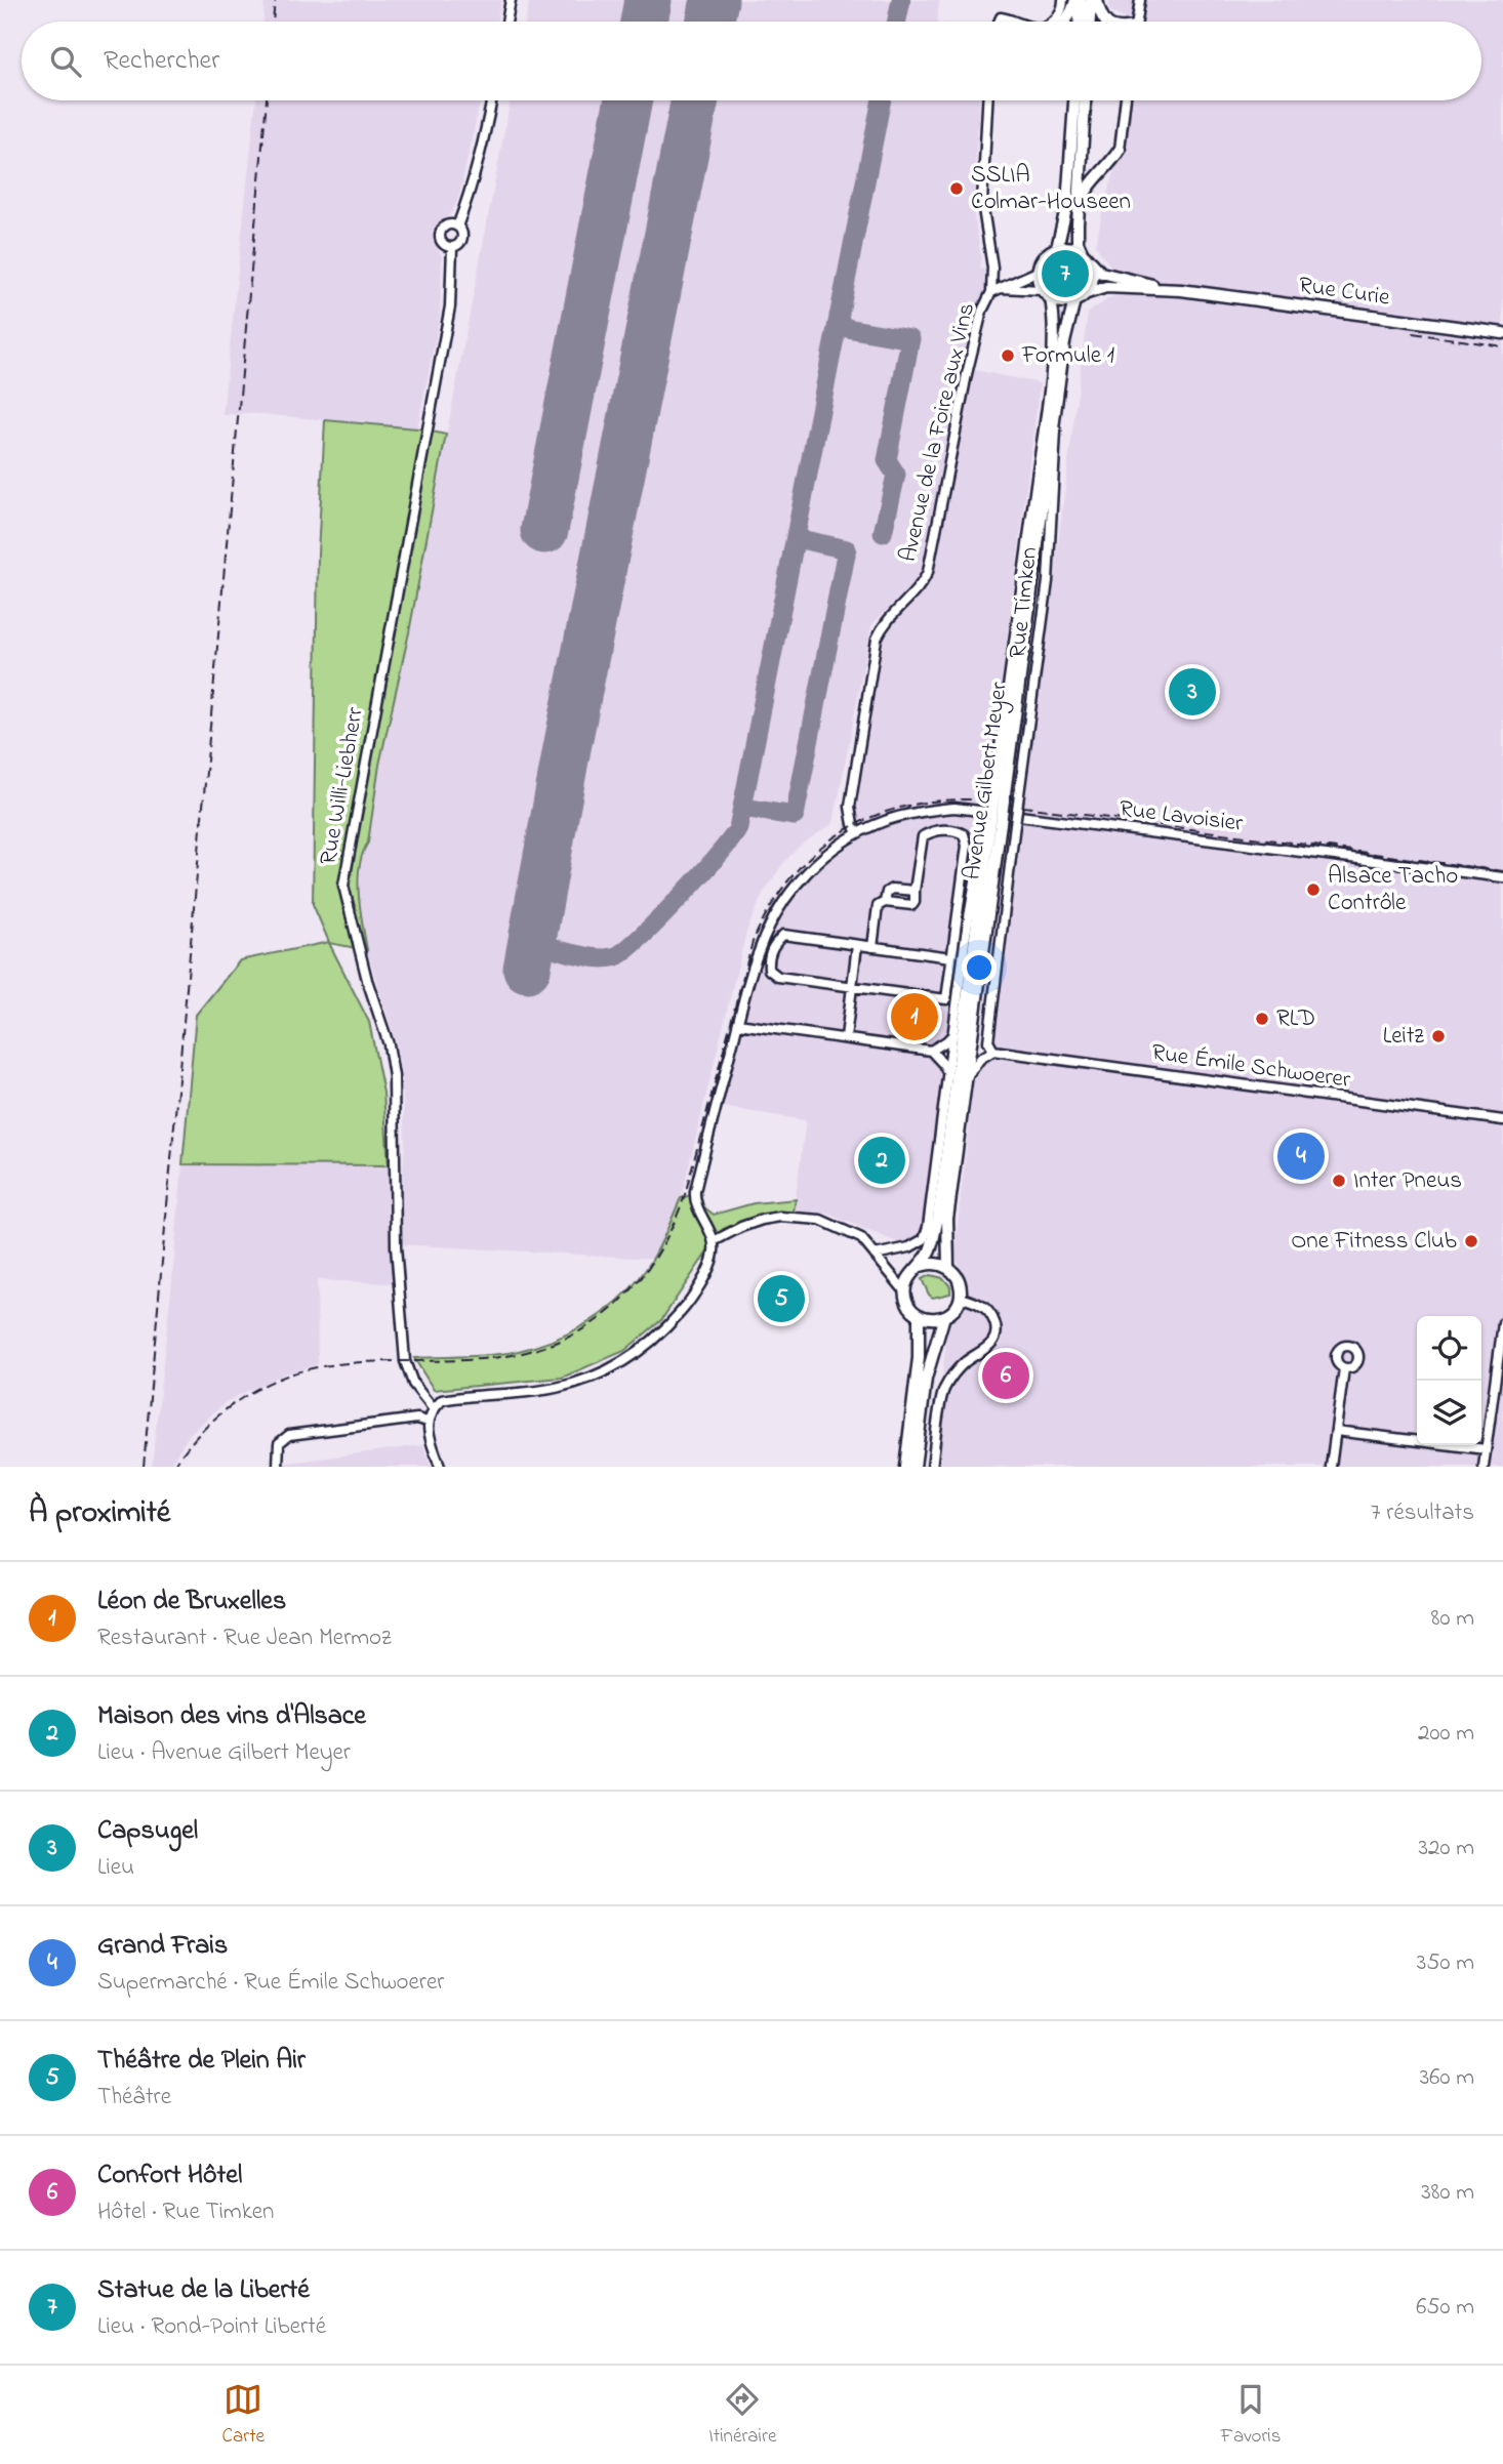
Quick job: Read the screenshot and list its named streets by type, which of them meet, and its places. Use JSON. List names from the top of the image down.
{
  "streets": {
    "main road": ["Rue Curie", "Avenue Gilbert Meyer"],
    "street": [
      "Avenue de la Foire aux Vins",
      "Rue Timken",
      "Rue Willi-Liebherr",
      "Rue Lavoisier",
      "Rue Émile Schwoerer"
    ]
  },
  "crossings": [
    ["Rue Curie", "Avenue de la Foire aux Vins"],
    ["Rue Curie", "Avenue Gilbert Meyer"],
    ["Avenue de la Foire aux Vins", "Avenue Gilbert Meyer"],
    ["Avenue de la Foire aux Vins", "Rue Lavoisier"],
    ["Rue Timken", "Avenue Gilbert Meyer"],
    ["Rue Timken", "Rue Émile Schwoerer"]
  ],
  "places": [
    "SSLIA Colmar-Houseen",
    "Formule 1",
    "Alsace Tacho Contrôle",
    "RLD",
    "Leitz",
    "Inter Pneus",
    "One Fitness Club"
  ],
  "page": {
    "search": "Rechercher",
    "pins": [
      "7",
      "3",
      "1",
      "4",
      "2",
      "5",
      "6"
    ],
    "heading": ["À proximité", "7 résultats"],
    "list": [
      {
        "mark": "1",
        "name": "Léon de Bruxelles",
        "note": "Restaurant · Rue Jean Mermoz",
        "value": "80 m"
      },
      {
        "mark": "2",
        "name": "Maison des vins d'Alsace",
        "note": "Lieu · Avenue Gilbert Meyer",
        "value": "200 m"
      },
      {
        "mark": "3",
        "name": "Capsugel",
        "note": "Lieu",
        "value": "320 m"
      },
      {
        "mark": "4",
        "name": "Grand Frais",
        "note": "Supermarché · Rue Émile Schwoerer",
        "value": "350 m"
      },
      {
        "mark": "5",
        "name": "Théâtre de Plein Air",
        "note": "Théâtre",
        "value": "360 m"
      },
      {
        "mark": "6",
        "name": "Confort Hôtel",
        "note": "Hôtel · Rue Timken",
        "value": "380 m"
      },
      {
        "mark": "7",
        "name": "Statue de la Liberté",
        "note": "Lieu · Rond-Point Liberté",
        "value": "650 m"
      }
    ],
    "nav": ["Carte", "Itinéraire", "Favoris"]
  }
}
